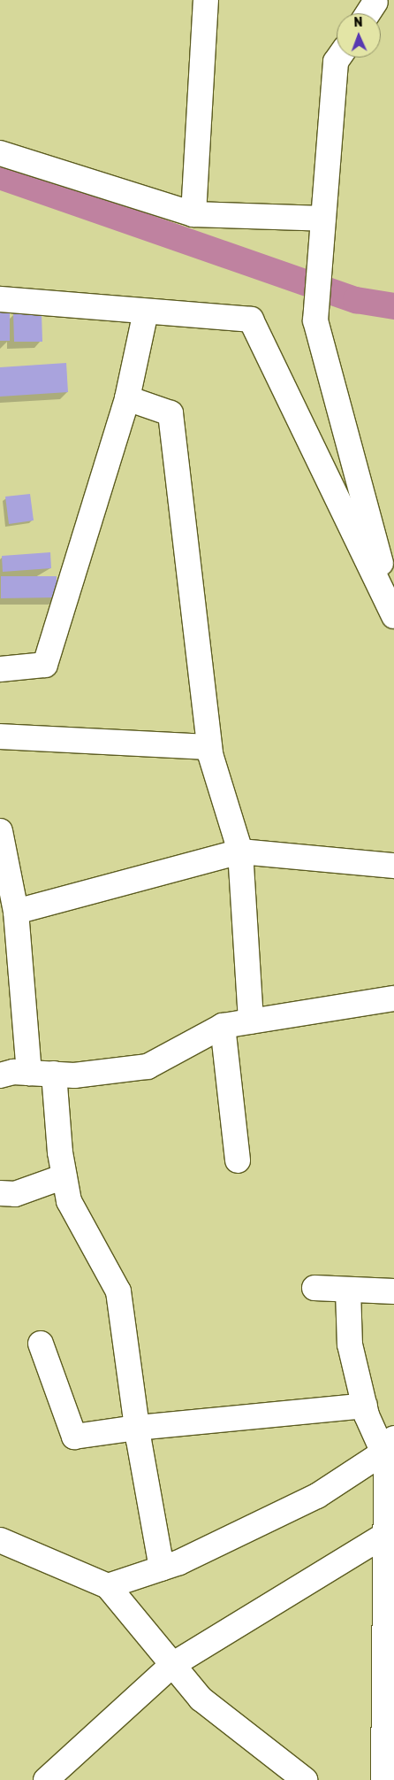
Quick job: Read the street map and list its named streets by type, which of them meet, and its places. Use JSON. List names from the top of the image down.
{
  "north": "top"
}
